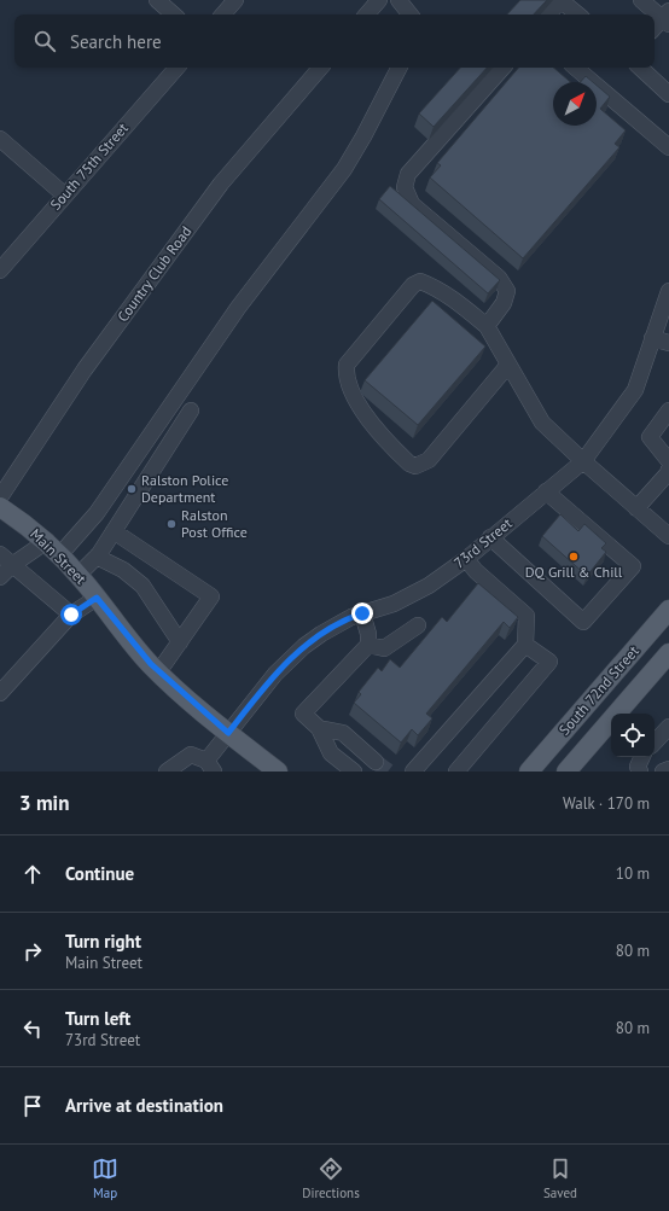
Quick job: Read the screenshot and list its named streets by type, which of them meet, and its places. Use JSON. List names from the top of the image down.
{
  "streets": {
    "main road": ["Main Street", "South 72nd Street"],
    "street": ["South 75th Street", "Country Club Road", "73rd Street"]
  },
  "crossings": [
    ["73rd Street", "Main Street"]
  ],
  "places": ["Ralston Police Department", "Ralston Post Office", "DQ Grill & Chill"],
  "north": "top right",
  "page": {
    "search": "Search here",
    "heading": ["3 min", "Walk · 170 m"],
    "list": [
      ["Continue", "10 m"],
      ["Turn right", "Main Street", "80 m"],
      ["Turn left", "73rd Street", "80 m"],
      "Arrive at destination"
    ],
    "nav": ["Map", "Directions", "Saved"]
  }
}
